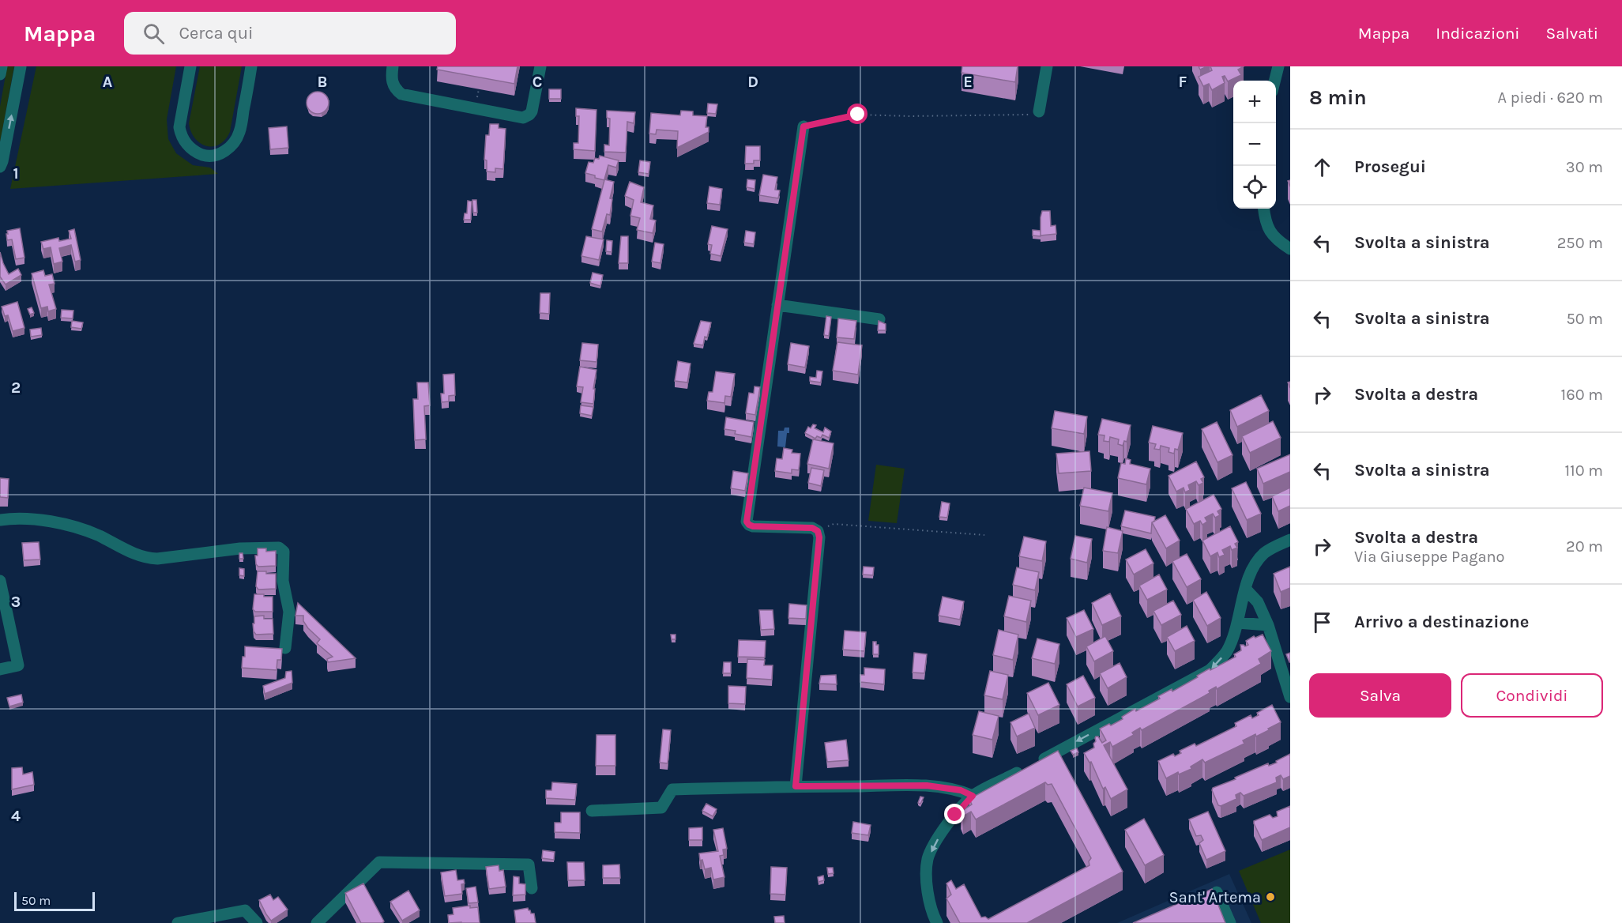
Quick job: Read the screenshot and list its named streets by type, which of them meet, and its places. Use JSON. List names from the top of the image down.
{
  "places": ["Sant' Artema"],
  "scale_bar": "50 m",
  "page": {
    "header": "Mappa",
    "search": "Cerca qui",
    "nav": ["Mappa", "Indicazioni", "Salvati"],
    "heading": ["8 min", "A piedi · 620 m"],
    "map_buttons": ["+", "−"],
    "list": [
      ["Prosegui", "30 m"],
      ["Svolta a sinistra", "250 m"],
      ["Svolta a sinistra", "50 m"],
      ["Svolta a destra", "160 m"],
      ["Svolta a sinistra", "110 m"],
      ["Svolta a destra", "Via Giuseppe Pagano", "20 m"],
      "Arrivo a destinazione"
    ],
    "buttons": ["Salva", "Condividi"],
    "scale": "50 m"
  },
  "grid": {
    "columns": [
      "A",
      "B",
      "C",
      "D",
      "E",
      "F"
    ],
    "rows": [
      "1",
      "2",
      "3",
      "4"
    ]
  }
}
